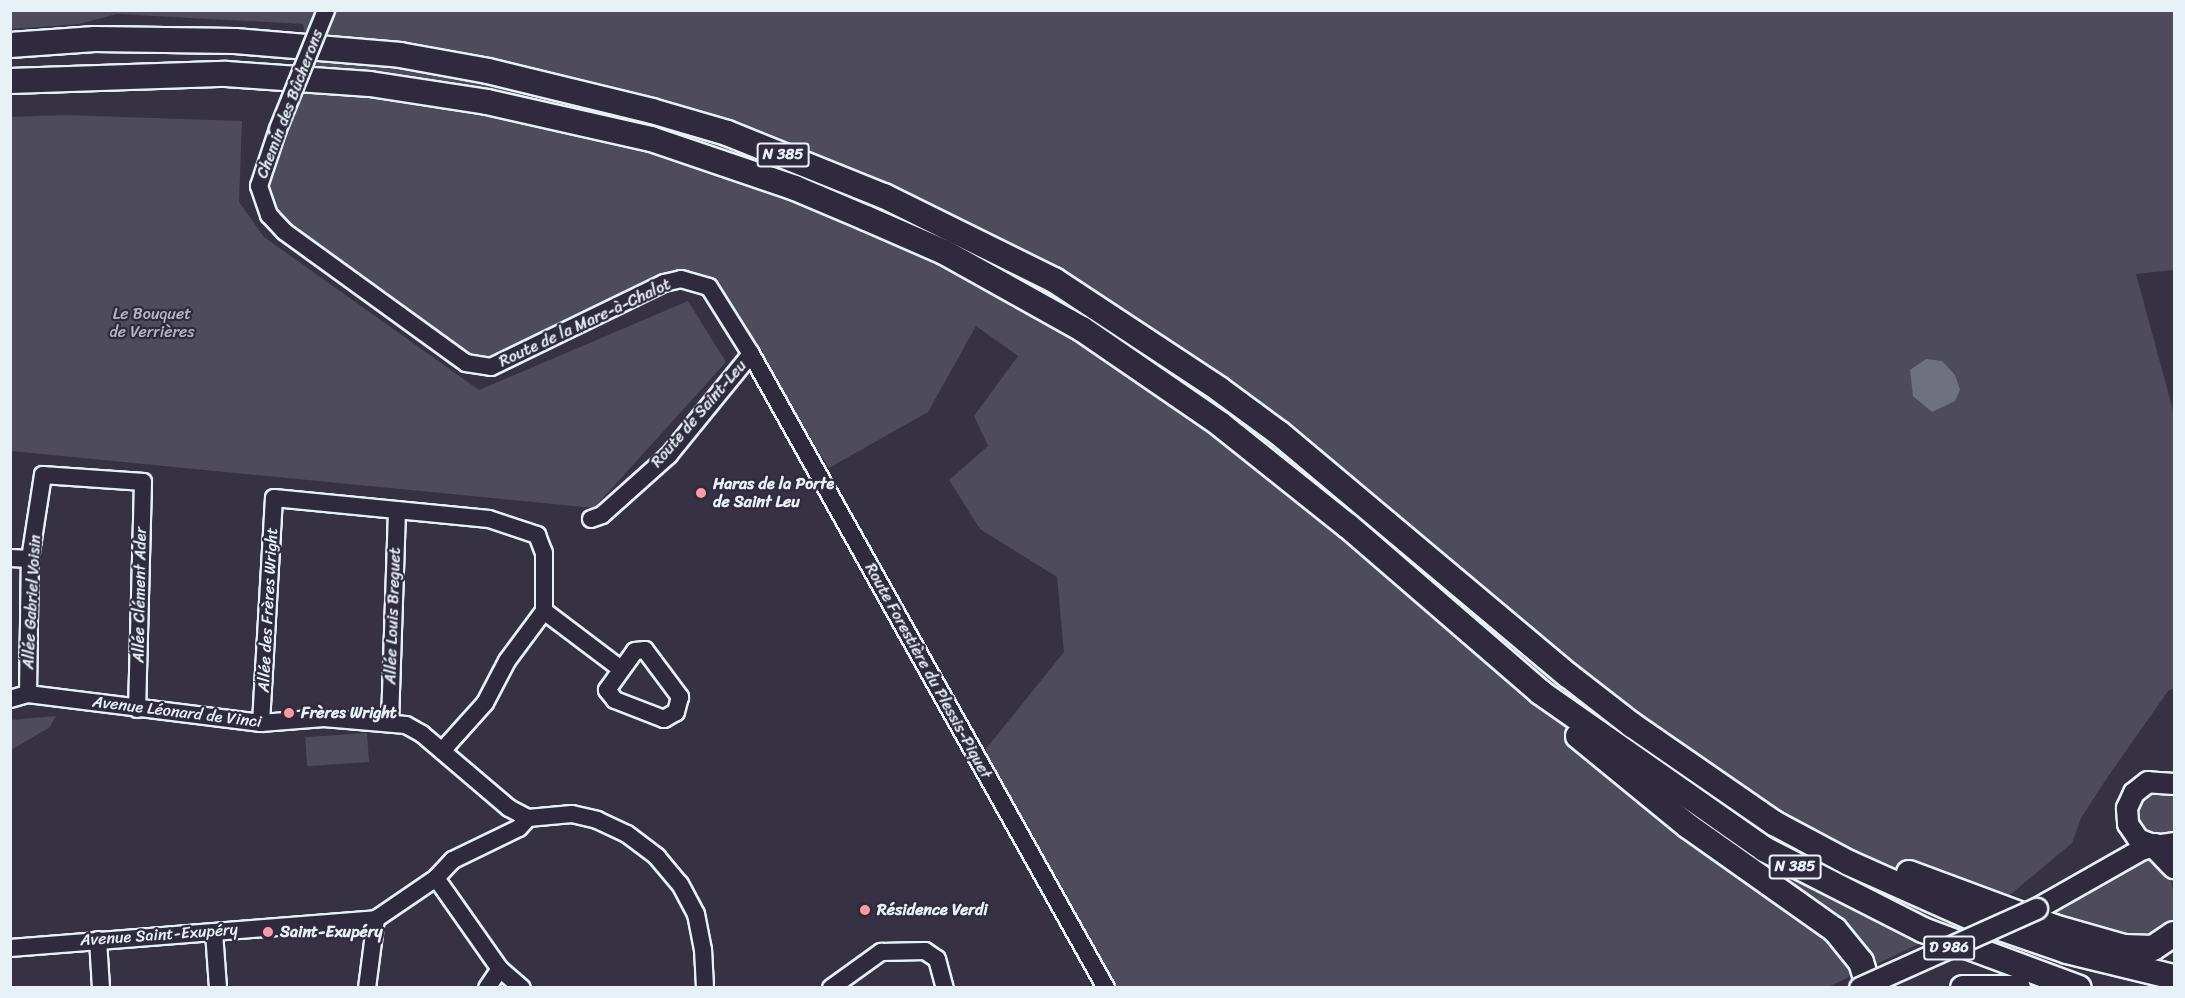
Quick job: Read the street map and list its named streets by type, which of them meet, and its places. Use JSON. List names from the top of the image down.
{
  "streets": {
    "highway": ["N 385"],
    "main road": ["D 986"],
    "street": [
      "Chemin des Bûcherons",
      "Route de la Mare-à-Chalot",
      "Route de Saint-Leu",
      "Allée Clément Ader",
      "Allée Gabriel Voisin",
      "Allée des Frères Wright",
      "Allée Louis Breguet",
      "Route Forestière du Plessis-Piquet",
      "Avenue Léonard de Vinci",
      "Avenue Saint-Exupéry"
    ]
  },
  "crossings": [
    ["Chemin des Bûcherons", "Route de la Mare-à-Chalot"],
    ["Route de la Mare-à-Chalot", "Route de Saint-Leu"],
    ["Route de la Mare-à-Chalot", "Route Forestière du Plessis-Piquet"],
    ["Route de Saint-Leu", "Route Forestière du Plessis-Piquet"],
    ["Allée Clément Ader", "Allée Gabriel Voisin"],
    ["Allée Clément Ader", "Avenue Léonard de Vinci"],
    ["Allée Gabriel Voisin", "Avenue Léonard de Vinci"],
    ["Allée des Frères Wright", "Allée Louis Breguet"],
    ["Allée des Frères Wright", "Avenue Léonard de Vinci"],
    ["Allée Louis Breguet", "Avenue Léonard de Vinci"]
  ],
  "parks": ["Le Bouquet de Verrières"],
  "places": [
    "Haras de la Porte de Saint Leu",
    "Frères Wright",
    "Résidence Verdi",
    "Saint-Exupéry"
  ]
}
